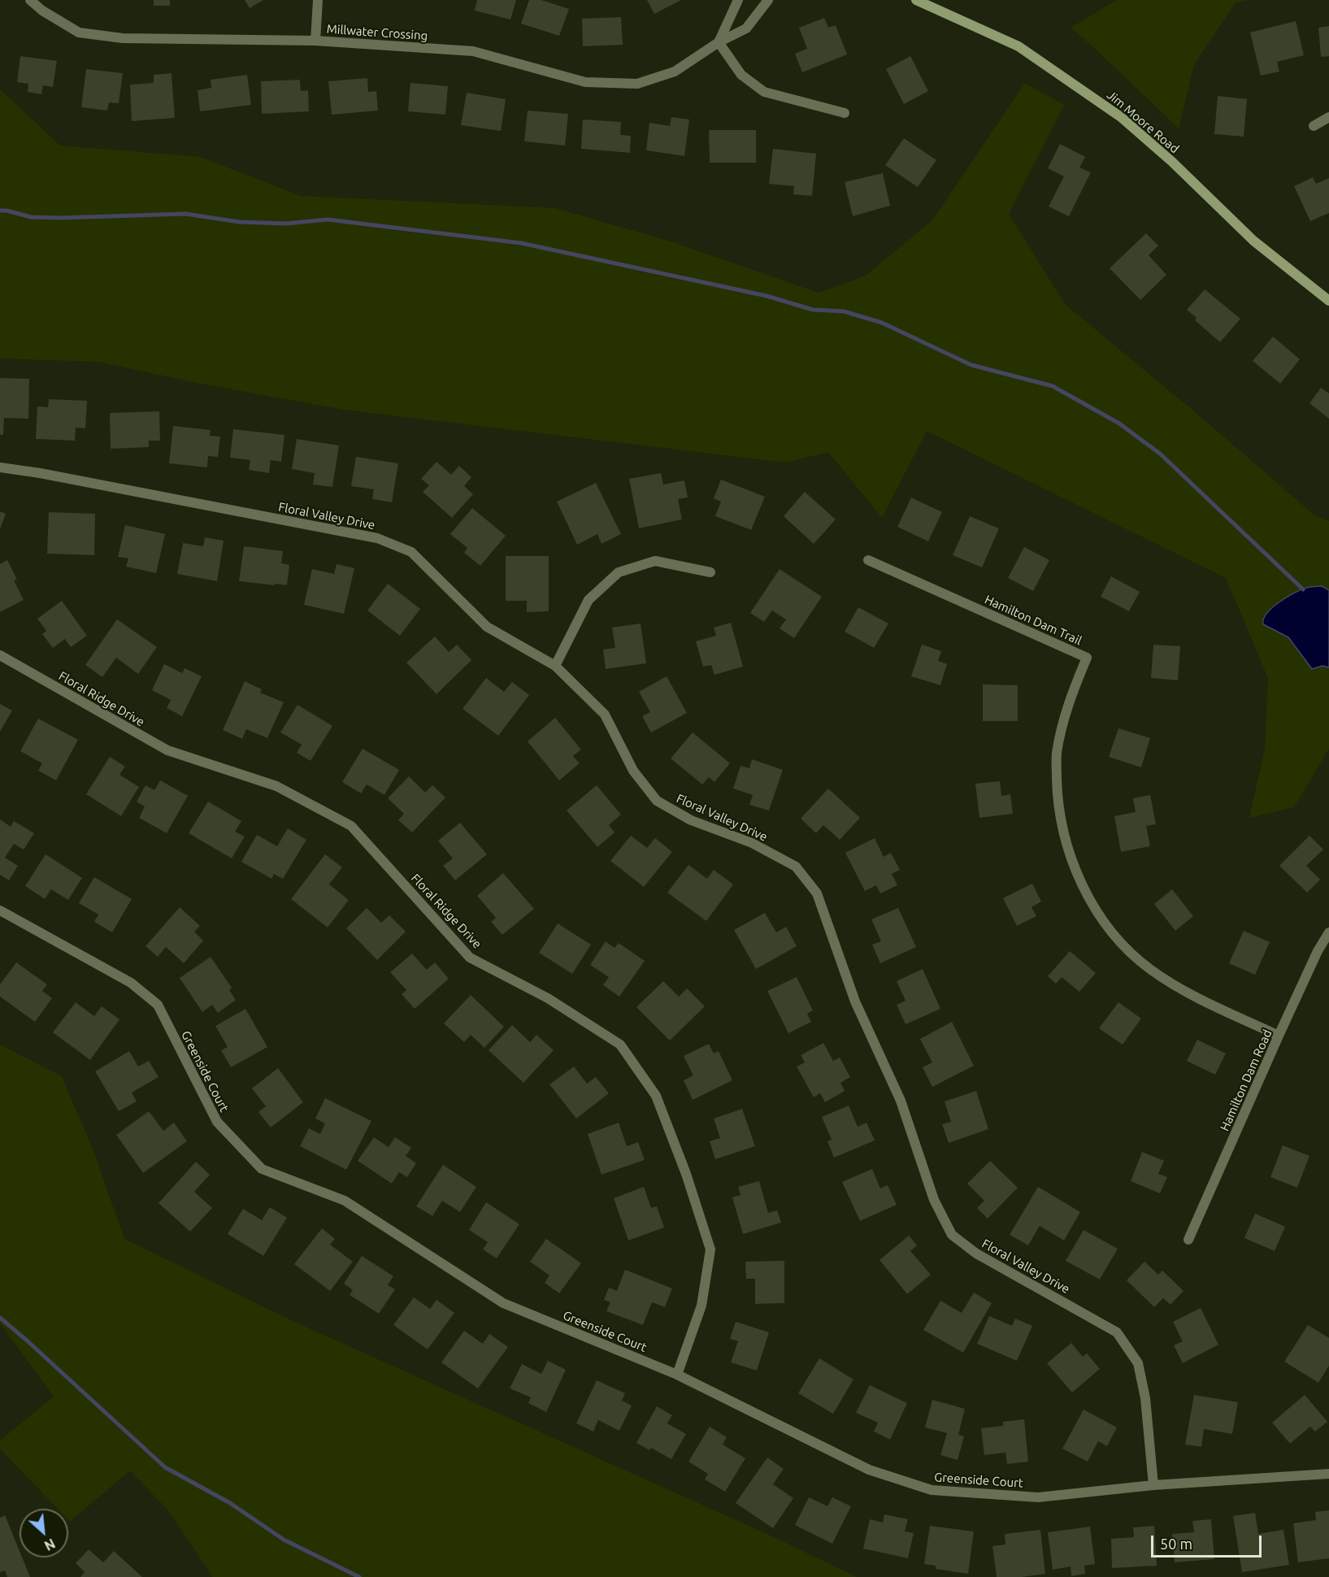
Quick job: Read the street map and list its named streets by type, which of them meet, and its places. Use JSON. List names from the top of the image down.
{
  "streets": {
    "street": [
      "Millwater Crossing",
      "Jim Moore Road",
      "Floral Valley Drive",
      "Hamilton Dam Trail",
      "Floral Ridge Drive",
      "Greenside Court",
      "Hamilton Dam Road"
    ]
  },
  "crossings": [
    ["Floral Valley Drive", "Greenside Court"],
    ["Hamilton Dam Trail", "Hamilton Dam Road"],
    ["Floral Ridge Drive", "Greenside Court"]
  ],
  "scale_bar": "50 m",
  "north": "bottom right"
}
